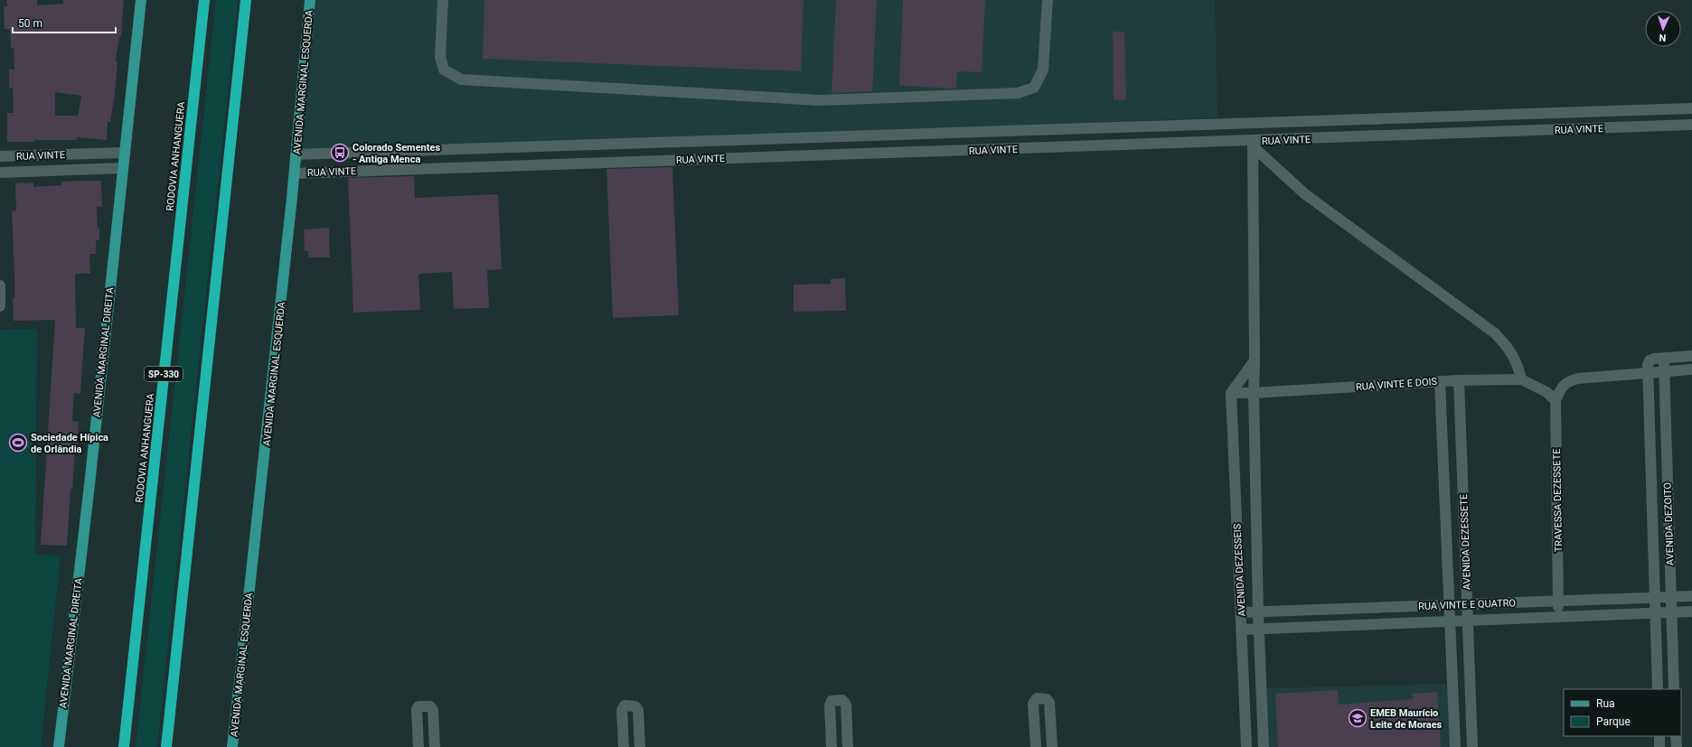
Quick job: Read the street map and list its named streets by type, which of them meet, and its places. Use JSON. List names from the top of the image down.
{
  "streets": {
    "highway": ["RODOVIA ANHANGUERA", "SP-330"],
    "main road": ["AVENIDA MARGINAL ESQUERDA", "AVENIDA MARGINAL DIREITA"],
    "street": [
      "RUA VINTE",
      "RUA VINTE E DOIS",
      "TRAVESSA DEZESSETE",
      "AVENIDA DEZOITO",
      "AVENIDA DEZESSETE",
      "AVENIDA DEZESSEIS",
      "RUA VINTE E QUATRO"
    ]
  },
  "crossings": [
    ["AVENIDA MARGINAL ESQUERDA", "RUA VINTE"],
    ["RUA VINTE", "AVENIDA MARGINAL DIREITA"],
    ["RUA VINTE", "AVENIDA DEZESSEIS"],
    ["RUA VINTE E DOIS", "TRAVESSA DEZESSETE"],
    ["RUA VINTE E DOIS", "AVENIDA DEZESSETE"],
    ["RUA VINTE E DOIS", "AVENIDA DEZESSEIS"],
    ["TRAVESSA DEZESSETE", "AVENIDA DEZOITO"],
    ["TRAVESSA DEZESSETE", "RUA VINTE E QUATRO"],
    ["AVENIDA DEZOITO", "RUA VINTE E QUATRO"],
    ["AVENIDA DEZESSETE", "RUA VINTE E QUATRO"],
    ["AVENIDA DEZESSEIS", "RUA VINTE E QUATRO"]
  ],
  "places": {
    "bus stop": ["Colorado Sementes - Antiga Menca"],
    "sports": ["Sociedade Hípica de Orlândia"],
    "school or university": ["EMEB Maurício Leite de Moraes"]
  },
  "legend": ["Rua", "Parque"],
  "scale_bar": "50 m",
  "north": "bottom"
}
